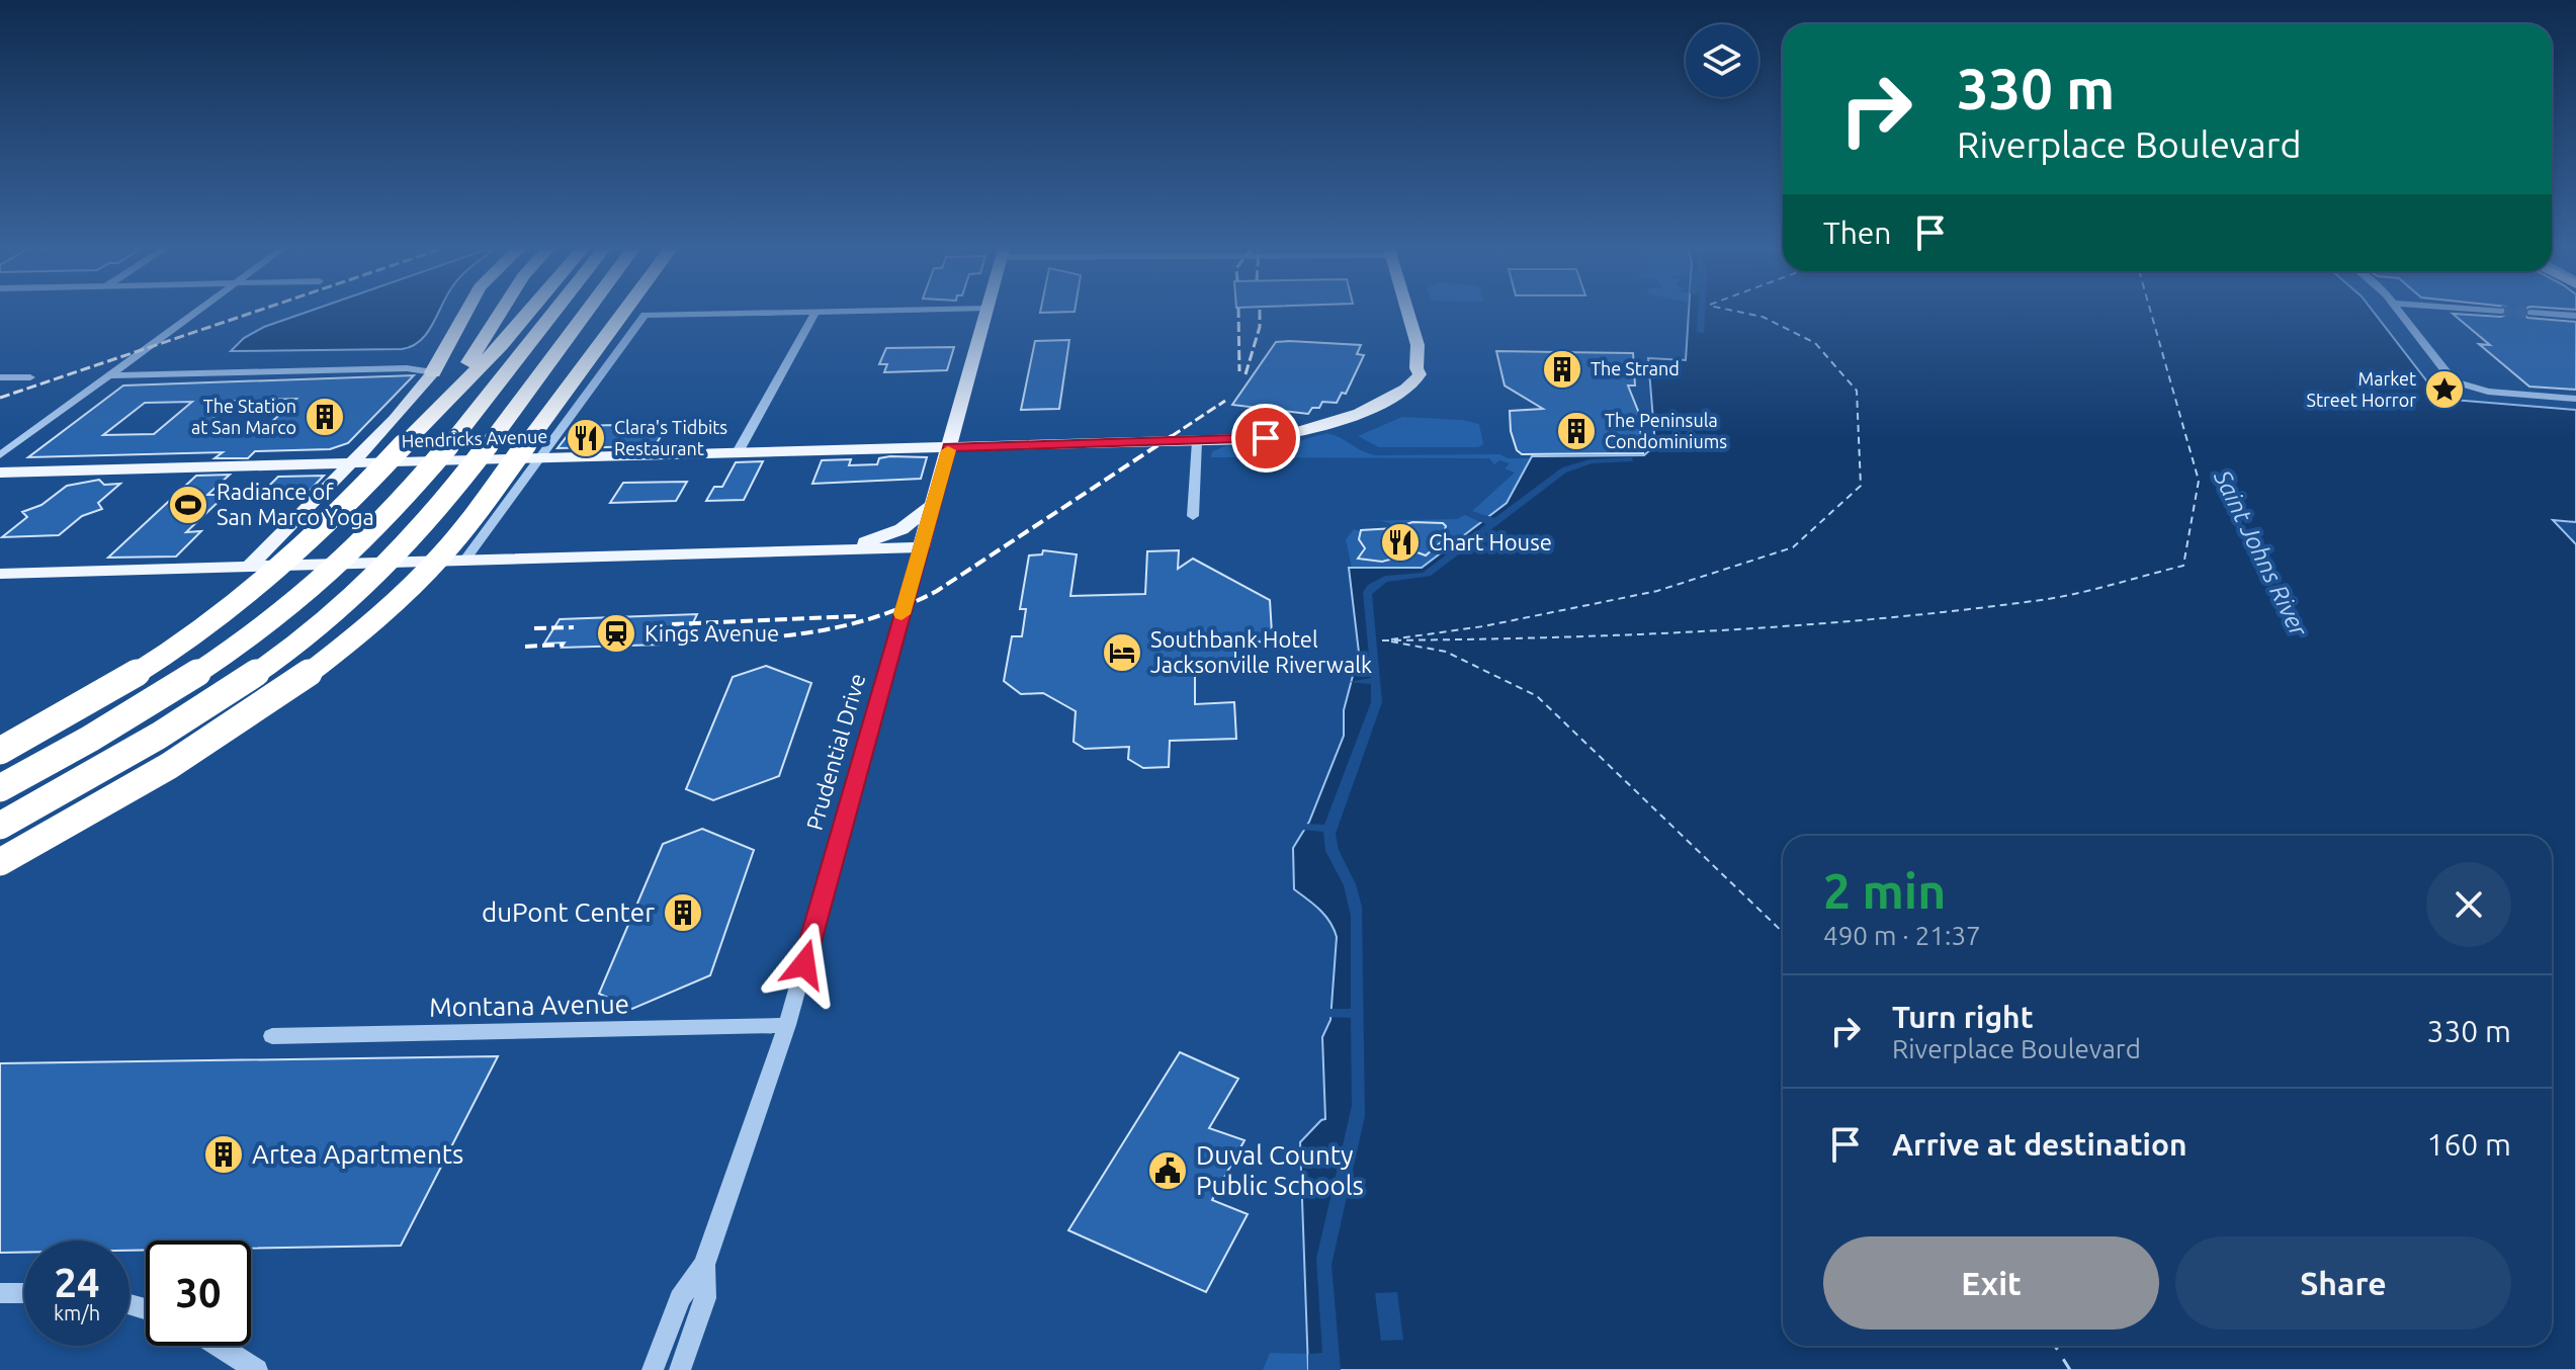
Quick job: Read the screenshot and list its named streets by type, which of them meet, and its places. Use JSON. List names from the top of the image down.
{
  "streets": {
    "main road": ["Hendricks Avenue", "Prudential Drive"],
    "street": ["Montana Avenue"]
  },
  "crossings": [
    ["Hendricks Avenue", "Prudential Drive"],
    ["Prudential Drive", "Montana Avenue"]
  ],
  "water": ["Saint Johns River"],
  "places": {
    "building": [
      "The Strand",
      "The Station at San Marco",
      "The Peninsula Condominiums",
      "duPont Center",
      "Artea Apartments"
    ],
    "place": ["Market Street Horror"],
    "restaurant": ["Clara's Tidbits Restaurant", "Chart House"],
    "sports": ["Radiance of San Marco Yoga"],
    "station": ["Kings Avenue"],
    "hotel": ["Southbank Hotel Jacksonville Riverwalk"],
    "public building": ["Duval County Public Schools"]
  },
  "page": {
    "turn": ["330 m", "Riverplace Boulevard"],
    "then": "Then",
    "heading": ["2 min", "490 m · 21:37"],
    "list": [
      {
        "name": "Turn right",
        "note": "Riverplace Boulevard",
        "value": "330 m"
      },
      {
        "name": "Arrive at destination",
        "value": "160 m"
      }
    ],
    "buttons": ["Exit", "Share"],
    "speed": "24 km/h",
    "limit": "30"
  }
}
